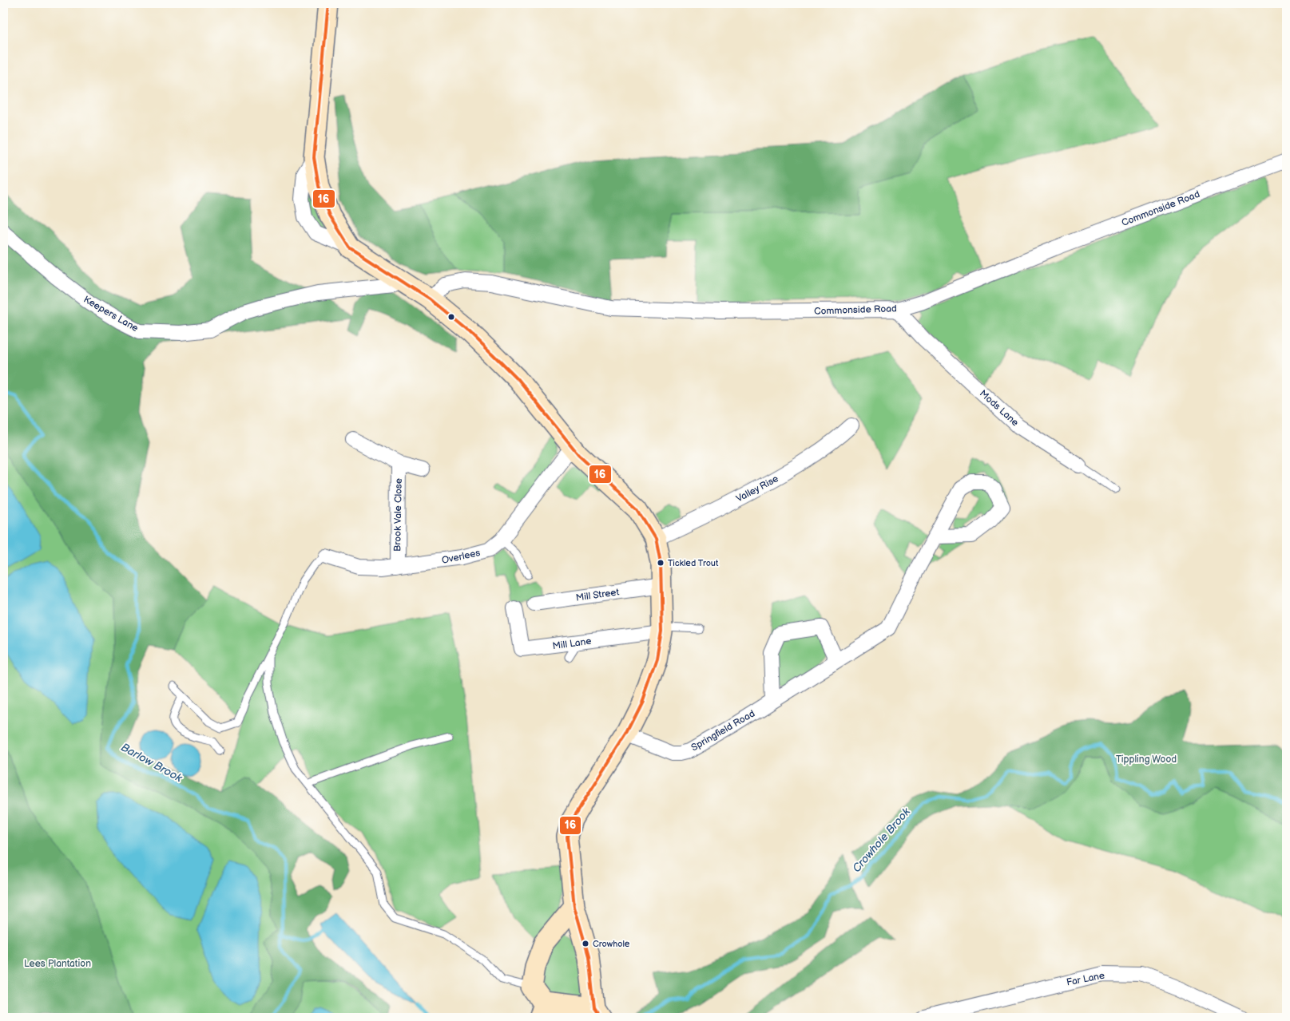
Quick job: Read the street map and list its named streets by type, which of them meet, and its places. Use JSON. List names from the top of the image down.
{
  "streets": {
    "street": [
      "Commonside Road",
      "Keepers Lane",
      "Mods Lane",
      "Valley Rise",
      "Brook Vale Close",
      "Overlees",
      "Mill Street",
      "Mill Lane",
      "Springfield Road",
      "Far Lane"
    ]
  },
  "crossings": [
    ["Commonside Road", "Mods Lane"],
    ["Brook Vale Close", "Overlees"]
  ],
  "water": ["Barlow Brook", "Crowhole Brook"],
  "parks": ["Tippling Wood", "Lees Plantation"],
  "places": ["Tickled Trout", "Crowhole"],
  "lines": ["transit line 16"]
}
